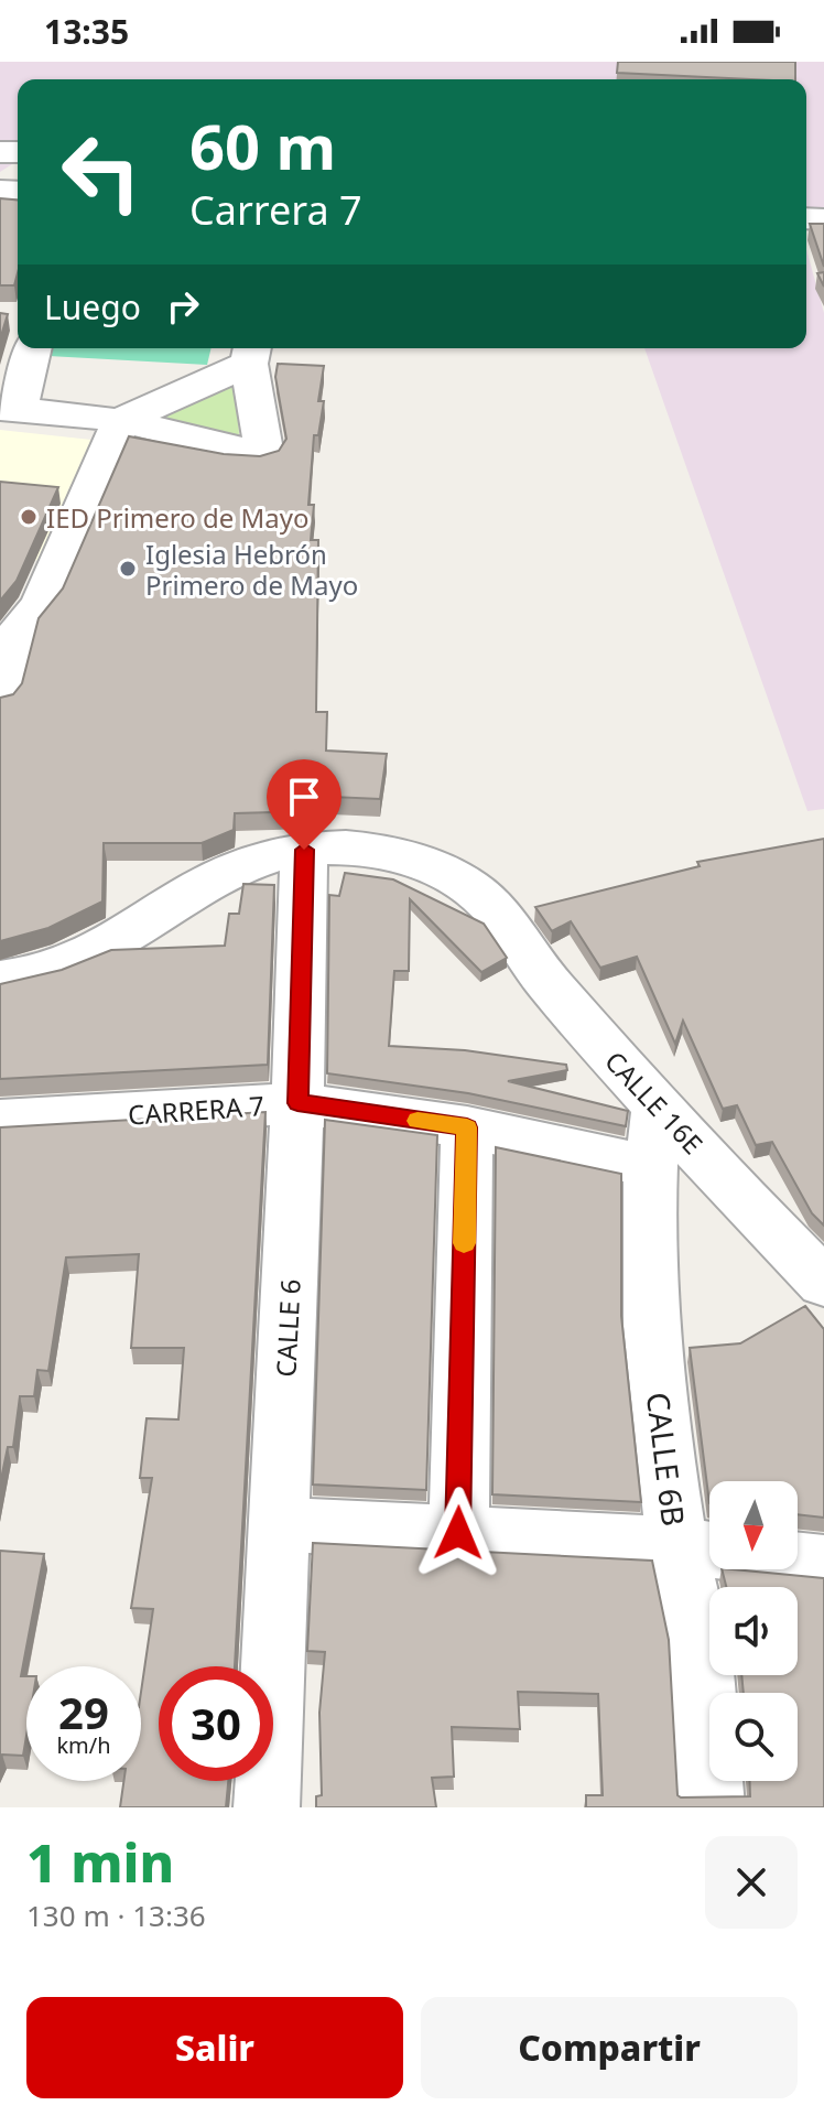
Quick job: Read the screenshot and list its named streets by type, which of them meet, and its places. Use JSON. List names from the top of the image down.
{
  "streets": {
    "street": [
      "CALLE 16E",
      "CARRERA 7",
      "CALLE 6",
      "CALLE 6B"
    ]
  },
  "crossings": [
    ["CALLE 16E", "CALLE 6"],
    ["CALLE 16E", "CALLE 6B"],
    ["CARRERA 7", "CALLE 6"],
    ["CARRERA 7", "CALLE 6B"]
  ],
  "places": ["IED Primero de Mayo", "Iglesia Hebrón Primero de Mayo"],
  "north": "bottom",
  "page": {
    "status": "13:35",
    "turn": ["60 m", "Carrera 7"],
    "then": "Luego",
    "speed": "29 km/h",
    "limit": "30",
    "heading": ["1 min", "130 m · 13:36"],
    "buttons": ["Salir", "Compartir"]
  }
}
